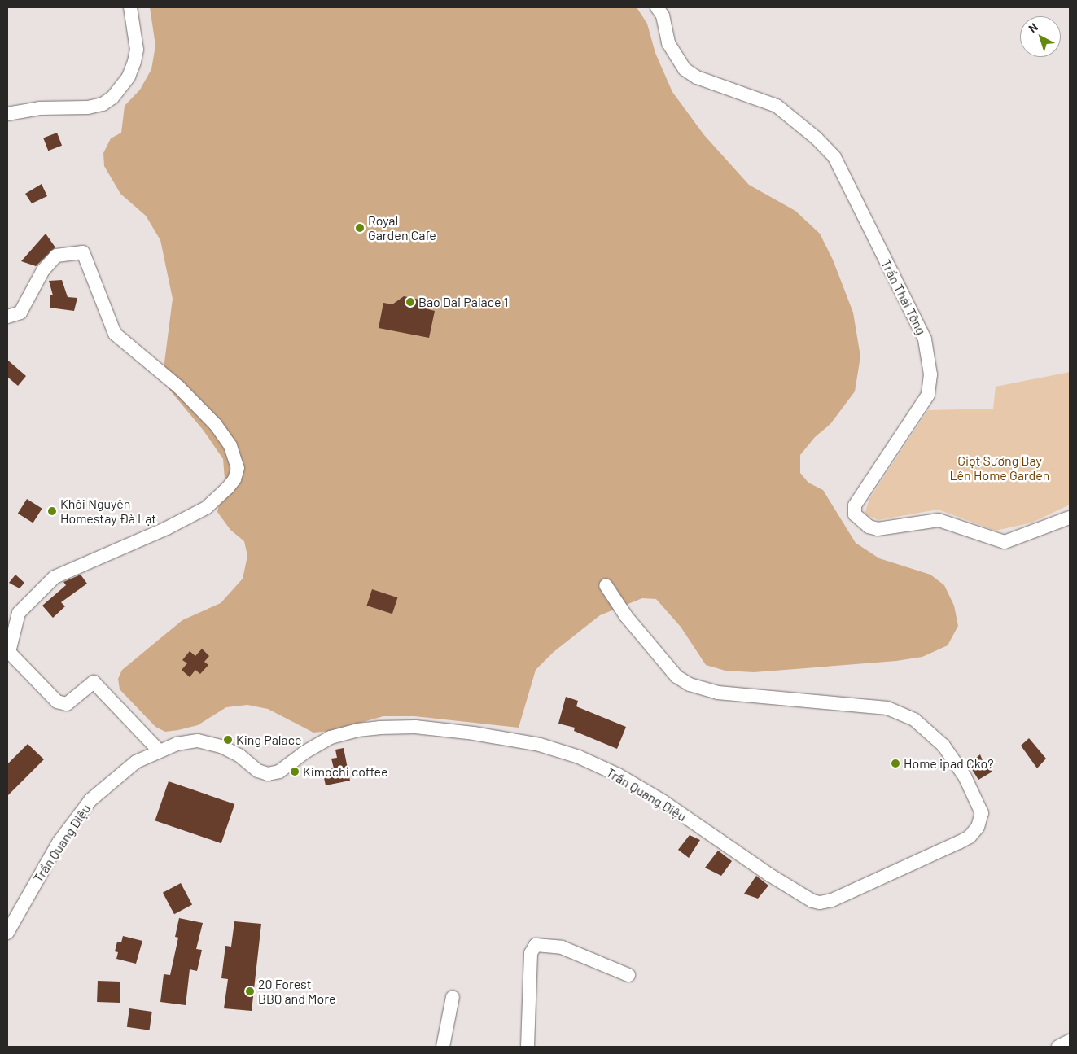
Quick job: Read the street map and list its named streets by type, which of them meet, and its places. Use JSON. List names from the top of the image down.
{
  "streets": {
    "street": ["Trần Thái Tông", "Trần Quang Diệu"]
  },
  "parks": ["Giọt Sương Bay Lên Home Garden"],
  "places": [
    "Royal Garden Cafe",
    "Bao Dai Palace 1",
    "Khôi Nguyên Homestay Đà Lạt",
    "King Palace",
    "Home ipad Cko?",
    "Kimochi coffee",
    "20 Forest BBQ and More"
  ],
  "north": "top left"
}
